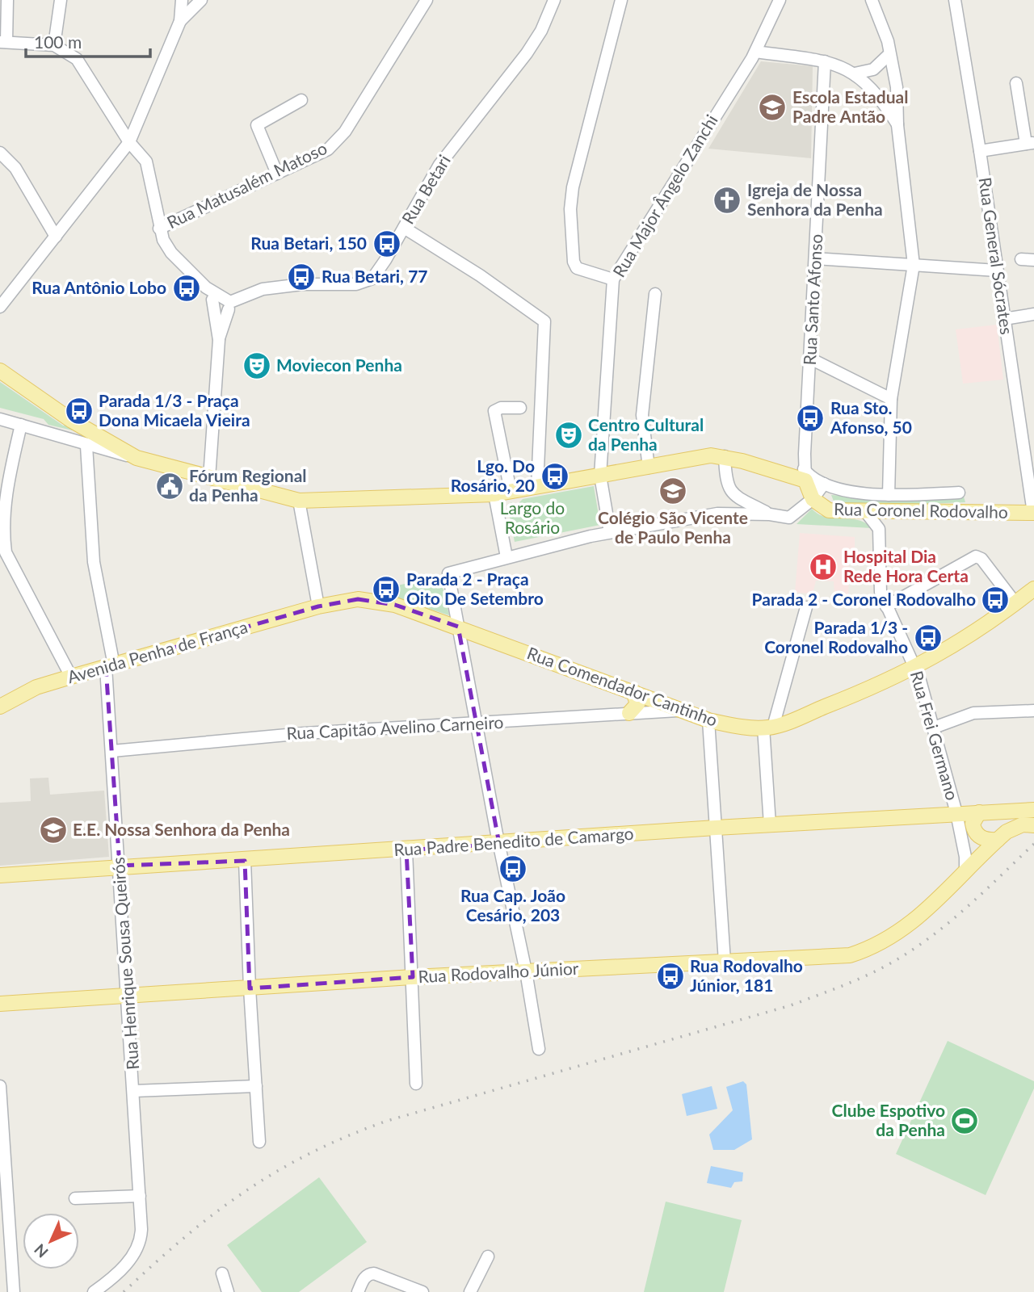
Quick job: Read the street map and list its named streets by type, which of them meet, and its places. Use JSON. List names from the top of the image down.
{
  "streets": {
    "main road": [
      "Rua Coronel Rodovalho",
      "Avenida Penha de França",
      "Rua Comendador Cantinho",
      "Rua Padre Benedito de Camargo",
      "Rua Rodovalho Júnior"
    ],
    "street": [
      "Rua Matusalém Matoso",
      "Rua Betari",
      "Rua Major Ângelo Zanchi",
      "Rua General Sócrates",
      "Rua Santo Afonso",
      "Rua Capitão Avelino Carneiro",
      "Rua Frei Germano",
      "Rua Henrique Sousa Queirós"
    ]
  },
  "crossings": [
    ["Rua General Sócrates", "Rua Coronel Rodovalho"],
    ["Rua Coronel Rodovalho", "Rua Frei Germano"],
    ["Avenida Penha de França", "Rua Comendador Cantinho"],
    ["Avenida Penha de França", "Rua Henrique Sousa Queirós"],
    ["Rua Comendador Cantinho", "Rua Capitão Avelino Carneiro"],
    ["Rua Capitão Avelino Carneiro", "Rua Henrique Sousa Queirós"],
    ["Rua Frei Germano", "Rua Padre Benedito de Camargo"],
    ["Rua Frei Germano", "Rua Rodovalho Júnior"],
    ["Rua Padre Benedito de Camargo", "Rua Henrique Sousa Queirós"],
    ["Rua Henrique Sousa Queirós", "Rua Rodovalho Júnior"]
  ],
  "parks": ["Largo do Rosário"],
  "places": {
    "school or university": ["Escola Estadual Padre Antão", "Colégio São Vicente de Paulo Penha", "E.E. Nossa Senhora da Penha"],
    "church": ["Igreja de Nossa Senhora da Penha"],
    "bus stop": [
      "Rua Betari, 150",
      "Rua Betari, 77",
      "Rua Antônio Lobo",
      "Parada 1/3 - Praça Dona Micaela Vieira",
      "Rua Sto. Afonso, 50",
      "Lgo. Do Rosário, 20",
      "Parada 2 - Praça Oito De Setembro",
      "Parada 2 - Coronel Rodovalho",
      "Parada 1/3 - Coronel Rodovalho",
      "Rua Cap. João Cesário, 203",
      "Rua Rodovalho Júnior, 181"
    ],
    "theatre": ["Moviecon Penha", "Centro Cultural da Penha"],
    "public building": ["Fórum Regional da Penha"],
    "hospital": ["Hospital Dia Rede Hora Certa"],
    "sports": ["Clube Espotivo da Penha"]
  },
  "scale_bar": "100 m",
  "north": "bottom left"
}
